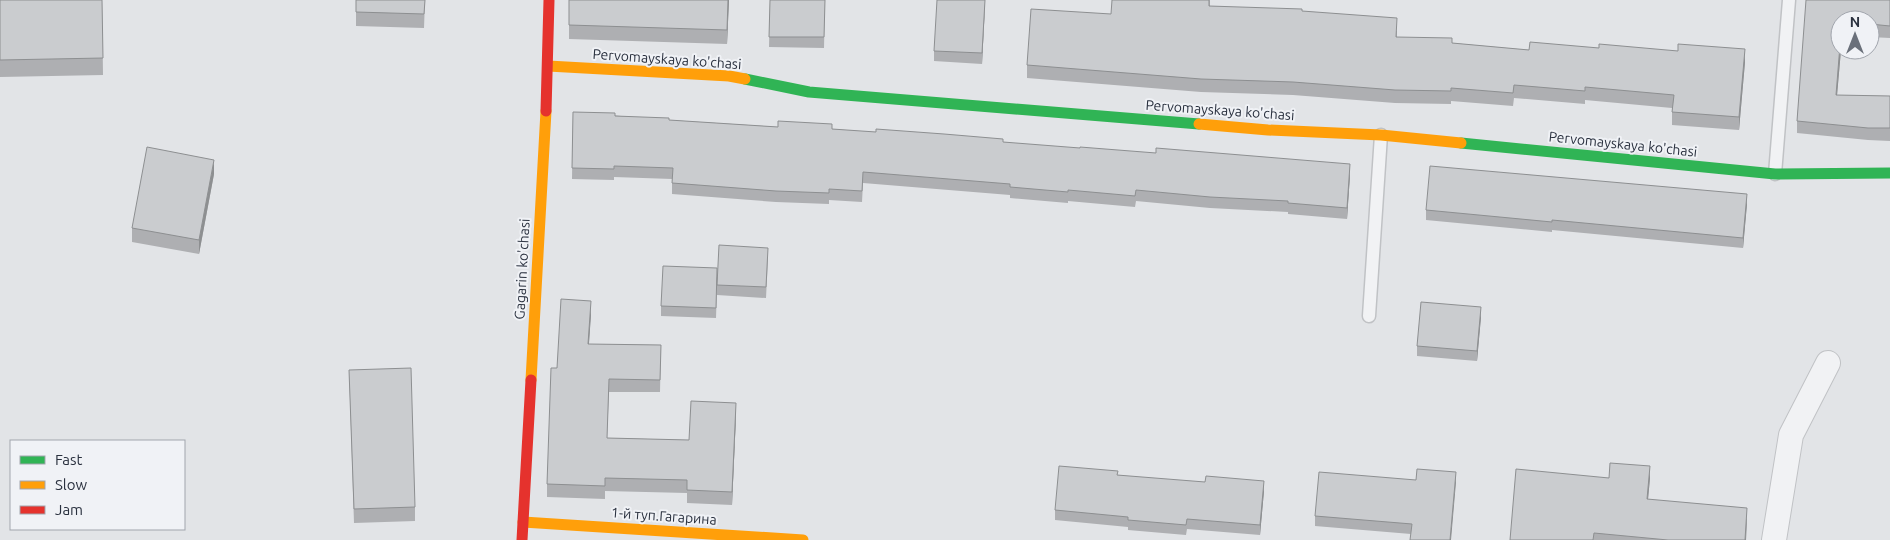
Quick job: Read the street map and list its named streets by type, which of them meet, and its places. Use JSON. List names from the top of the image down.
{
  "streets": {
    "street": ["Pervomayskaya ko'chasi", "Gagarin ko'chasi", "1-й туп.Гагарина"]
  },
  "crossings": [
    ["Pervomayskaya ko'chasi", "Gagarin ko'chasi"],
    ["Gagarin ko'chasi", "1-й туп.Гагарина"]
  ],
  "legend": ["Fast", "Slow", "Jam"],
  "north": "top"
}
